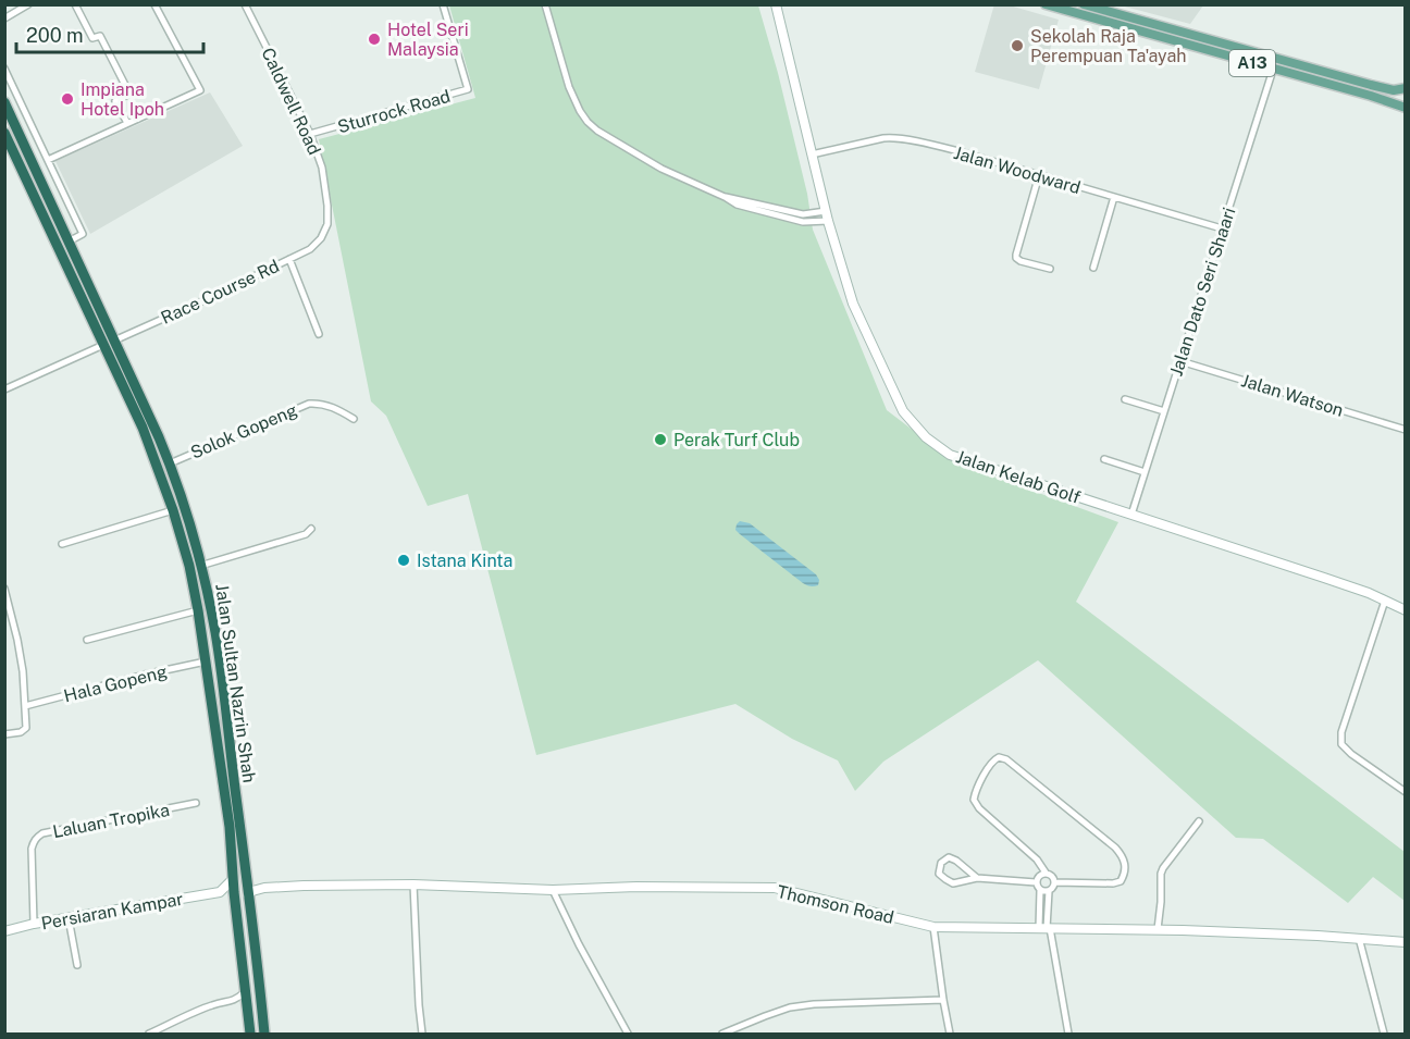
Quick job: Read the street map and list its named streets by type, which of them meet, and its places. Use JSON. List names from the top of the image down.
{
  "streets": {
    "highway": ["Jalan Sultan Nazrin Shah"],
    "main road": ["A13"],
    "street": [
      "Caldwell Road",
      "Sturrock Road",
      "Jalan Woodward",
      "Race Course Rd",
      "Jalan Dato Seri Shaari",
      "Jalan Watson",
      "Solok Gopeng",
      "Jalan Kelab Golf",
      "Hala Gopeng",
      "Laluan Tropika",
      "Thomson Road",
      "Persiaran Kampar"
    ]
  },
  "crossings": [
    ["A13", "Jalan Dato Seri Shaari"],
    ["Caldwell Road", "Sturrock Road"],
    ["Caldwell Road", "Race Course Rd"],
    ["Jalan Woodward", "Jalan Dato Seri Shaari"],
    ["Jalan Woodward", "Jalan Kelab Golf"],
    ["Race Course Rd", "Jalan Sultan Nazrin Shah"],
    ["Jalan Dato Seri Shaari", "Jalan Watson"],
    ["Jalan Dato Seri Shaari", "Jalan Kelab Golf"],
    ["Solok Gopeng", "Jalan Sultan Nazrin Shah"],
    ["Hala Gopeng", "Jalan Sultan Nazrin Shah"],
    ["Jalan Sultan Nazrin Shah", "Thomson Road"],
    ["Laluan Tropika", "Persiaran Kampar"]
  ],
  "places": [
    "Hotel Seri Malaysia",
    "Sekolah Raja Perempuan Ta'ayah",
    "Impiana Hotel Ipoh",
    "Perak Turf Club",
    "Istana Kinta"
  ],
  "scale_bar": "200 m"
}
